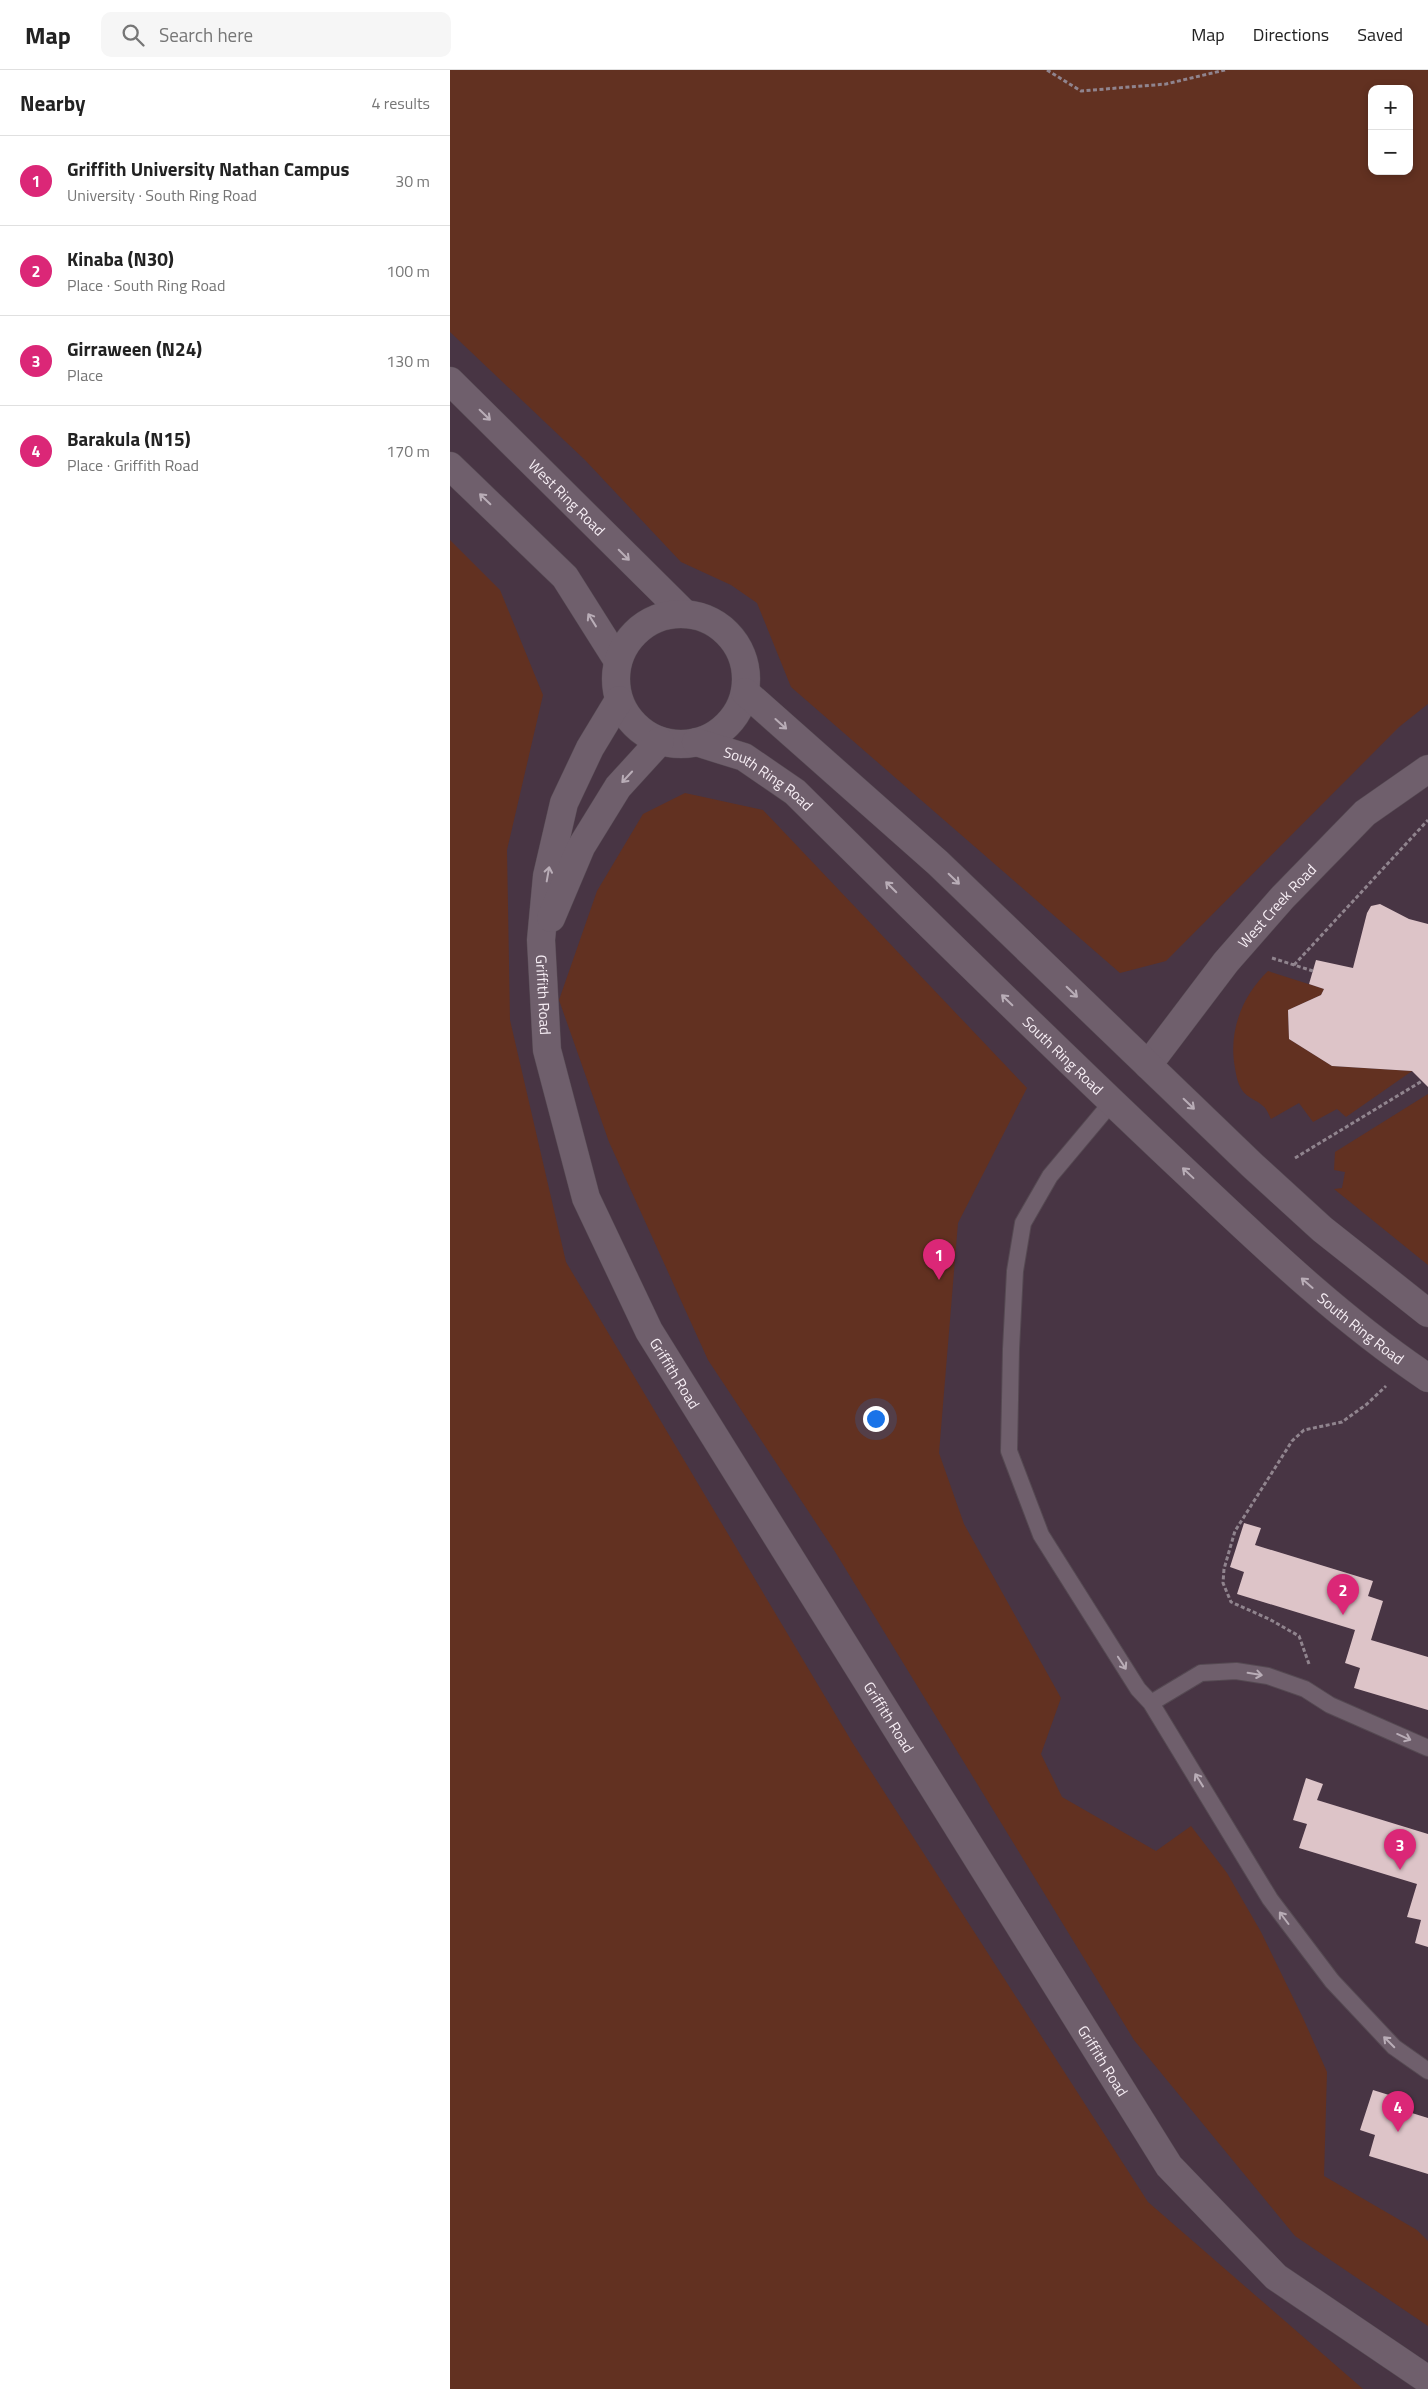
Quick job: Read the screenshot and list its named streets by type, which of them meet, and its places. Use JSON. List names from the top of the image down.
{
  "streets": {
    "street": [
      "West Ring Road",
      "South Ring Road",
      "West Creek Road",
      "Griffith Road"
    ]
  },
  "crossings": [
    ["West Ring Road", "South Ring Road"],
    ["West Ring Road", "Griffith Road"],
    ["South Ring Road", "Griffith Road"]
  ],
  "page": {
    "header": "Map",
    "search": "Search here",
    "nav": ["Map", "Directions", "Saved"],
    "heading": ["Nearby", "4 results"],
    "map_buttons": ["+", "−"],
    "list": [
      {
        "mark": "1",
        "name": "Griffith University Nathan Campus",
        "note": "University · South Ring Road",
        "value": "30 m"
      },
      {
        "mark": "2",
        "name": "Kinaba (N30)",
        "note": "Place · South Ring Road",
        "value": "100 m"
      },
      {
        "mark": "3",
        "name": "Girraween (N24)",
        "note": "Place",
        "value": "130 m"
      },
      {
        "mark": "4",
        "name": "Barakula (N15)",
        "note": "Place · Griffith Road",
        "value": "170 m"
      }
    ],
    "pins": [
      "1",
      "2",
      "3",
      "4"
    ]
  }
}
